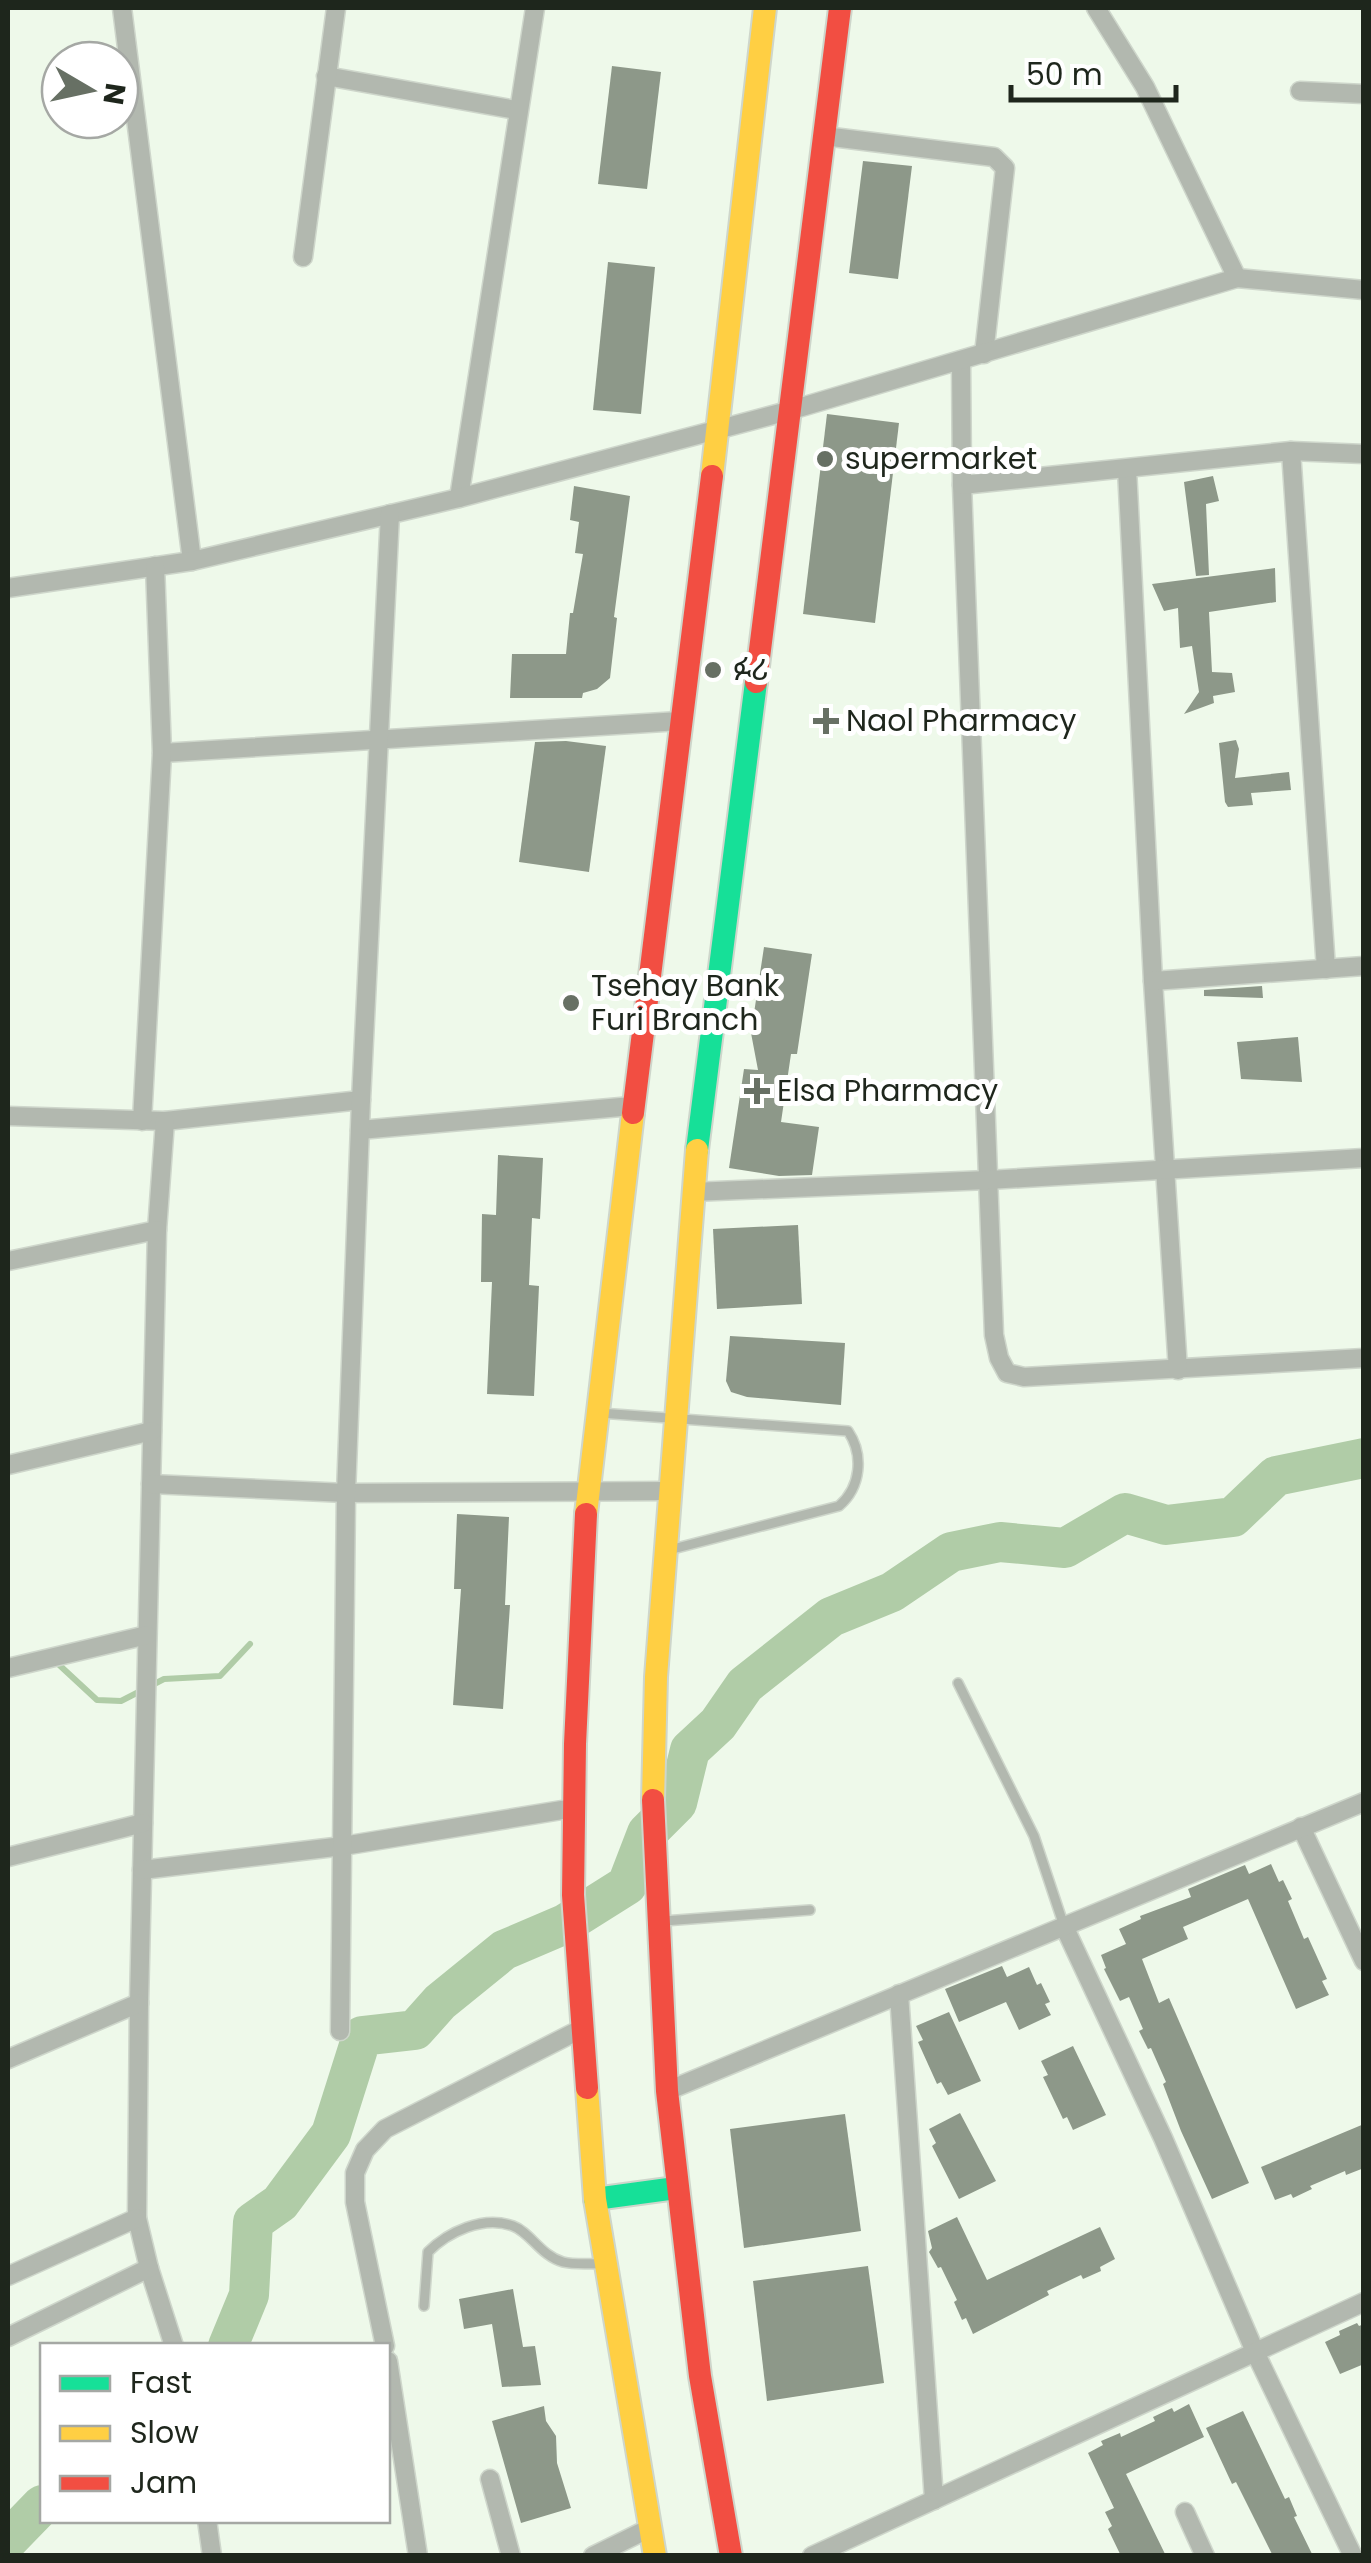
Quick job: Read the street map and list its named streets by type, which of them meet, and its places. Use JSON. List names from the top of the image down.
{
  "places": {
    "other": ["supermarket", "ፉሪ", "Tsehay Bank Furi Branch"],
    "health": ["Naol Pharmacy", "Elsa Pharmacy"]
  },
  "legend": ["Fast", "Slow", "Jam"],
  "scale_bar": "50 m",
  "north": "right"
}
